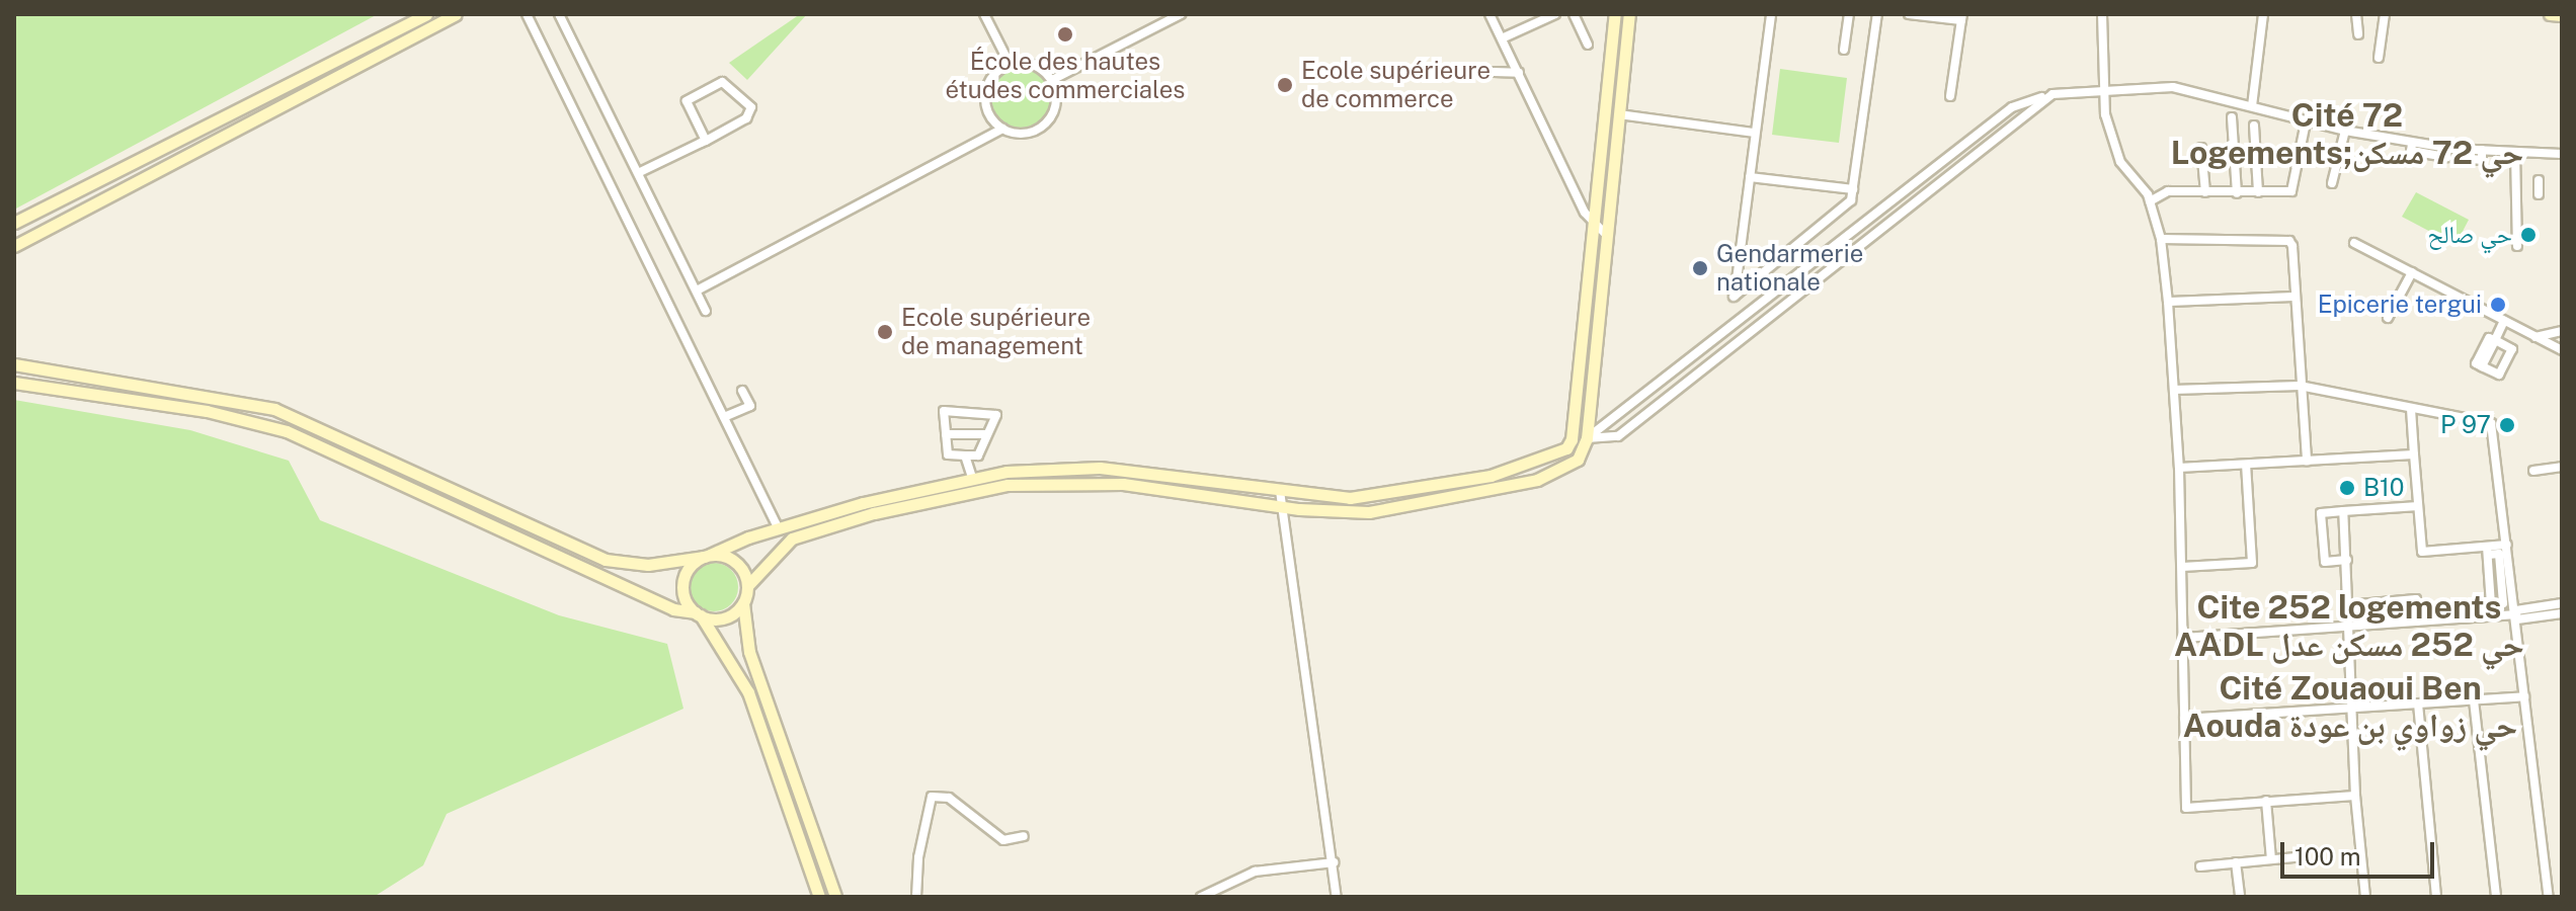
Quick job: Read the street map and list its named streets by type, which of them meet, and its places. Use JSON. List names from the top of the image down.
{
  "districts": ["Cité 72 Logements;حي 72 مسكن", "Cite 252 logements AADL حي 252 مسكن عدل", "Cité Zouaoui Ben Aouda حي زواوي بن عودة"],
  "places": [
    "École des hautes études commerciales",
    "Ecole supérieure de commerce",
    "حي صالح",
    "Gendarmerie nationale",
    "Epicerie tergui",
    "Ecole supérieure de management",
    "P 97",
    "B10"
  ],
  "scale_bar": "100 m"
}
